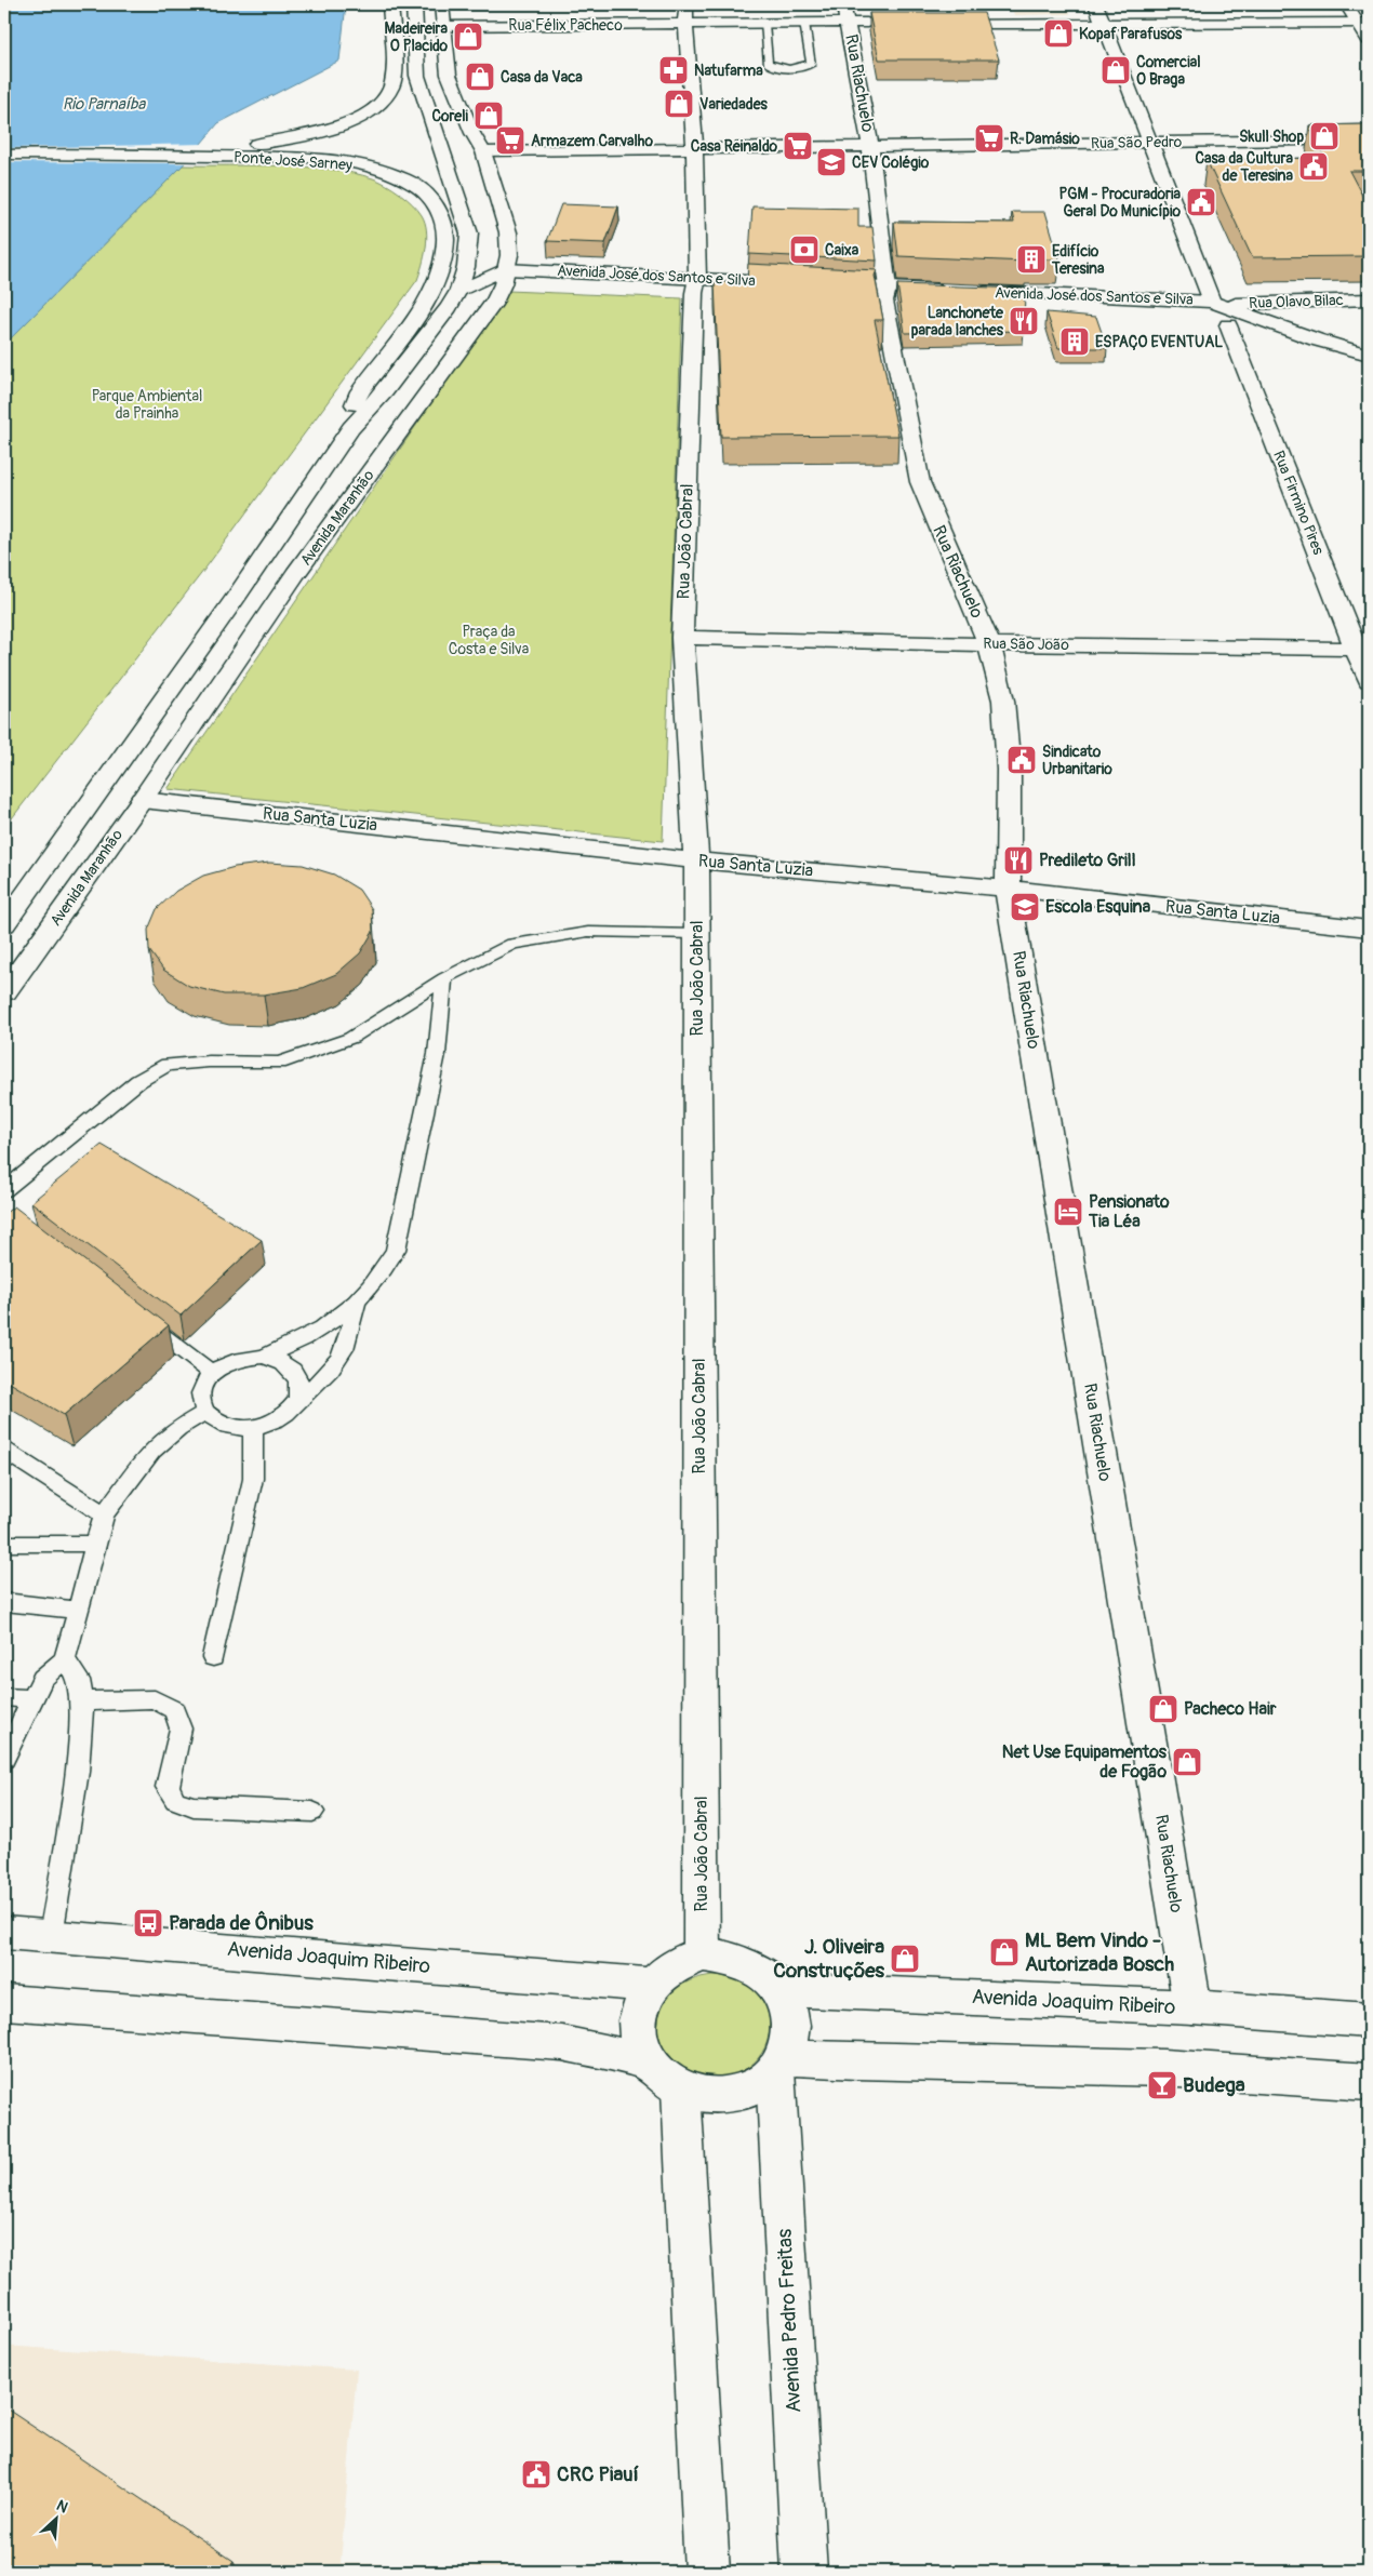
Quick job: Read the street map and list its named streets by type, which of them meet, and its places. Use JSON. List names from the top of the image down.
{
  "streets": {
    "street": [
      "Rua Félix Pacheco",
      "Rua Riachuelo",
      "Rua São Pedro",
      "Ponte José Sarney",
      "Avenida José dos Santos e Silva",
      "Rua Olavo Bilac",
      "Rua Firmino Pires",
      "Avenida Maranhão",
      "Rua João Cabral",
      "Rua São João",
      "Rua Santa Luzia",
      "Avenida Joaquim Ribeiro",
      "Avenida Pedro Freitas"
    ]
  },
  "crossings": [
    ["Rua Félix Pacheco", "Rua Riachuelo"],
    ["Rua Félix Pacheco", "Avenida Maranhão"],
    ["Rua Félix Pacheco", "Rua João Cabral"],
    ["Rua Riachuelo", "Rua São Pedro"],
    ["Rua Riachuelo", "Avenida José dos Santos e Silva"],
    ["Rua Riachuelo", "Rua São João"],
    ["Rua Riachuelo", "Rua Santa Luzia"],
    ["Rua Riachuelo", "Avenida Joaquim Ribeiro"],
    ["Rua São Pedro", "Avenida Maranhão"],
    ["Rua São Pedro", "Rua João Cabral"],
    ["Avenida José dos Santos e Silva", "Rua Olavo Bilac"],
    ["Avenida José dos Santos e Silva", "Rua Firmino Pires"],
    ["Avenida José dos Santos e Silva", "Avenida Maranhão"],
    ["Avenida José dos Santos e Silva", "Rua João Cabral"],
    ["Rua Firmino Pires", "Rua São João"],
    ["Avenida Maranhão", "Rua Santa Luzia"],
    ["Rua João Cabral", "Rua São João"],
    ["Rua João Cabral", "Rua Santa Luzia"],
    ["Rua João Cabral", "Avenida Joaquim Ribeiro"],
    ["Rua João Cabral", "Avenida Pedro Freitas"],
    ["Avenida Joaquim Ribeiro", "Avenida Pedro Freitas"]
  ],
  "water": ["Rio Parnaíba"],
  "parks": ["Parque Ambiental da Prainha", "Praça da Costa e Silva"],
  "places": {
    "shop": [
      "Kopaf Parafusos",
      "Madeireira O Placido",
      "Comercial O Braga",
      "Casa da Vaca",
      "Variedades",
      "Coreli",
      "Skull Shop",
      "Pacheco Hair",
      "Net Use Equipamentos de Fogão",
      "ML Bem Vindo - Autorizada Bosch",
      "J. Oliveira Construções"
    ],
    "pharmacy": ["Natufarma"],
    "supermarket": ["R. Damásio", "Armazem Carvalho", "Casa Reinaldo"],
    "school or university": ["CEV Colégio", "Escola Esquina"],
    "public building": [
      "Casa da Cultura de Teresina",
      "PGM - Procuradoria Geral Do Município",
      "Sindicato Urbanitario",
      "CRC Piauí"
    ],
    "bank": ["Caixa"],
    "building": ["Edifício Teresina", "ESPAÇO EVENTUAL"],
    "restaurant": ["Lanchonete parada lanches", "Predileto Grill"],
    "hotel": ["Pensionato Tia Léa"],
    "bus stop": ["Parada de Ônibus"],
    "bar": ["Budega"]
  },
  "north": "top right"
}
